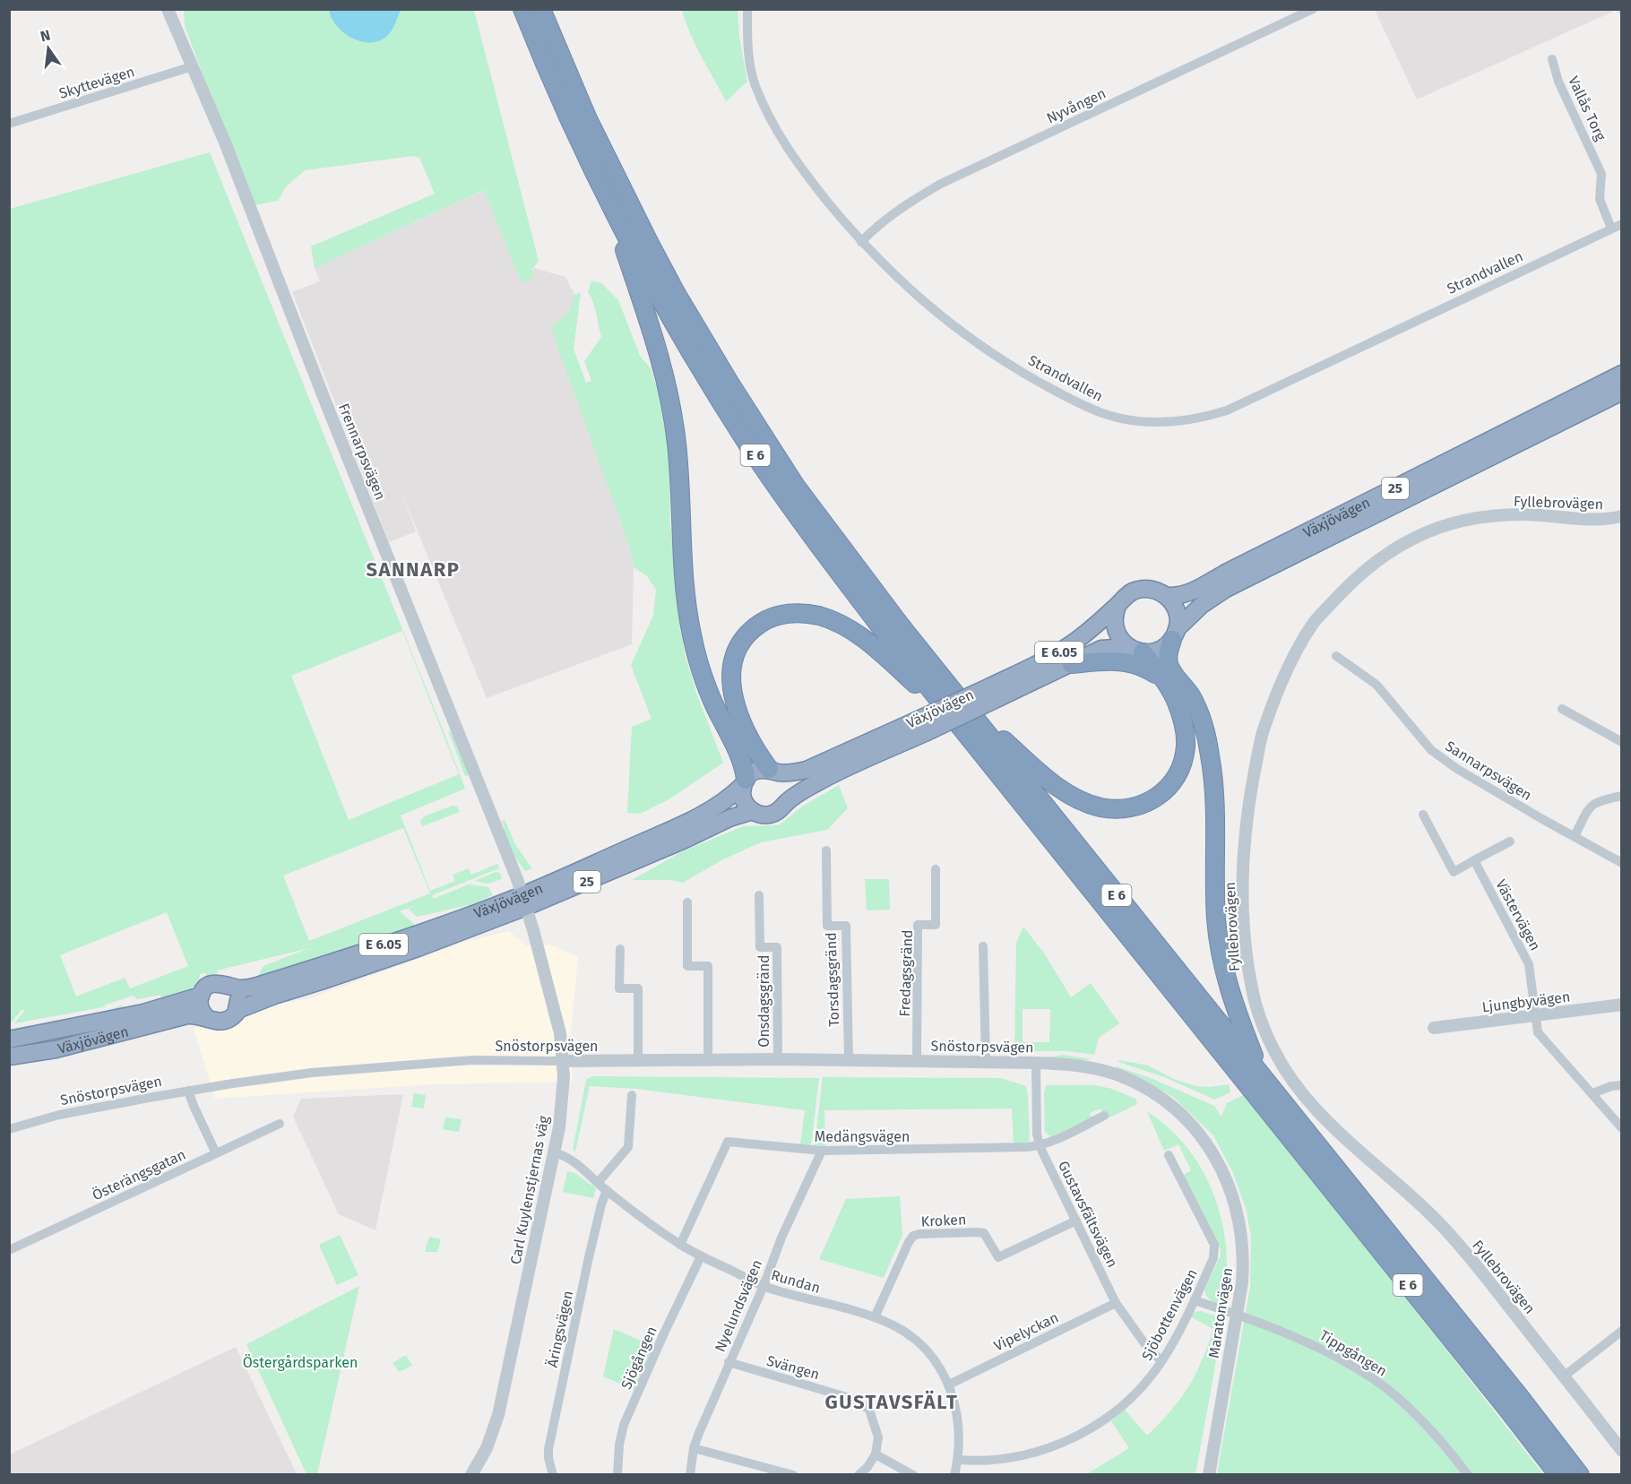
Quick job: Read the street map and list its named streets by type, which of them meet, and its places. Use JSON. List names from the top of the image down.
{
  "streets": {
    "highway": [
      "E 6",
      "25",
      "Växjövägen",
      "E 6.05"
    ],
    "street": [
      "Skyttevägen",
      "Nyvången",
      "Vallås Torg",
      "Strandvallen",
      "Frennarpsvägen",
      "Fyllebrovägen",
      "Sannarpsvägen",
      "Västervägen",
      "Fredagsgränd",
      "Torsdagsgränd",
      "Onsdagsgränd",
      "Ljungbyvägen",
      "Snöstorpsvägen",
      "Medängsvägen",
      "Österängsgatan",
      "Carl Kuylenstjernas väg",
      "Gustavsfältsvägen",
      "Kroken",
      "Rundan",
      "Nyelundsvägen",
      "Maratonvägen",
      "Sjöbottenvägen",
      "Äringsvägen",
      "Vipelyckan",
      "Tippgången",
      "Sjögången",
      "Svängen"
    ]
  },
  "crossings": [
    ["Skyttevägen", "Frennarpsvägen"],
    ["Nyvången", "Strandvallen"],
    ["Vallås Torg", "Strandvallen"],
    ["Frennarpsvägen", "Växjövägen"],
    ["Frennarpsvägen", "Carl Kuylenstjernas väg"],
    ["Växjövägen", "Carl Kuylenstjernas väg"],
    ["Västervägen", "Ljungbyvägen"],
    ["Fredagsgränd", "Snöstorpsvägen"],
    ["Torsdagsgränd", "Snöstorpsvägen"],
    ["Onsdagsgränd", "Snöstorpsvägen"],
    ["Snöstorpsvägen", "Carl Kuylenstjernas väg"],
    ["Snöstorpsvägen", "Gustavsfältsvägen"],
    ["Snöstorpsvägen", "Maratonvägen"],
    ["Medängsvägen", "Gustavsfältsvägen"],
    ["Medängsvägen", "Rundan"],
    ["Medängsvägen", "Nyelundsvägen"],
    ["Carl Kuylenstjernas väg", "Rundan"],
    ["Gustavsfältsvägen", "Kroken"],
    ["Gustavsfältsvägen", "Sjöbottenvägen"],
    ["Gustavsfältsvägen", "Vipelyckan"],
    ["Kroken", "Rundan"],
    ["Rundan", "Nyelundsvägen"],
    ["Rundan", "Sjöbottenvägen"],
    ["Rundan", "Äringsvägen"],
    ["Rundan", "Vipelyckan"],
    ["Rundan", "Sjögången"],
    ["Nyelundsvägen", "Svängen"],
    ["Maratonvägen", "Tippgången"],
    ["Sjöbottenvägen", "Tippgången"]
  ],
  "districts": ["SANNARP", "GUSTAVSFÄLT"],
  "parks": ["Östergårdsparken"],
  "north": "top"
}
